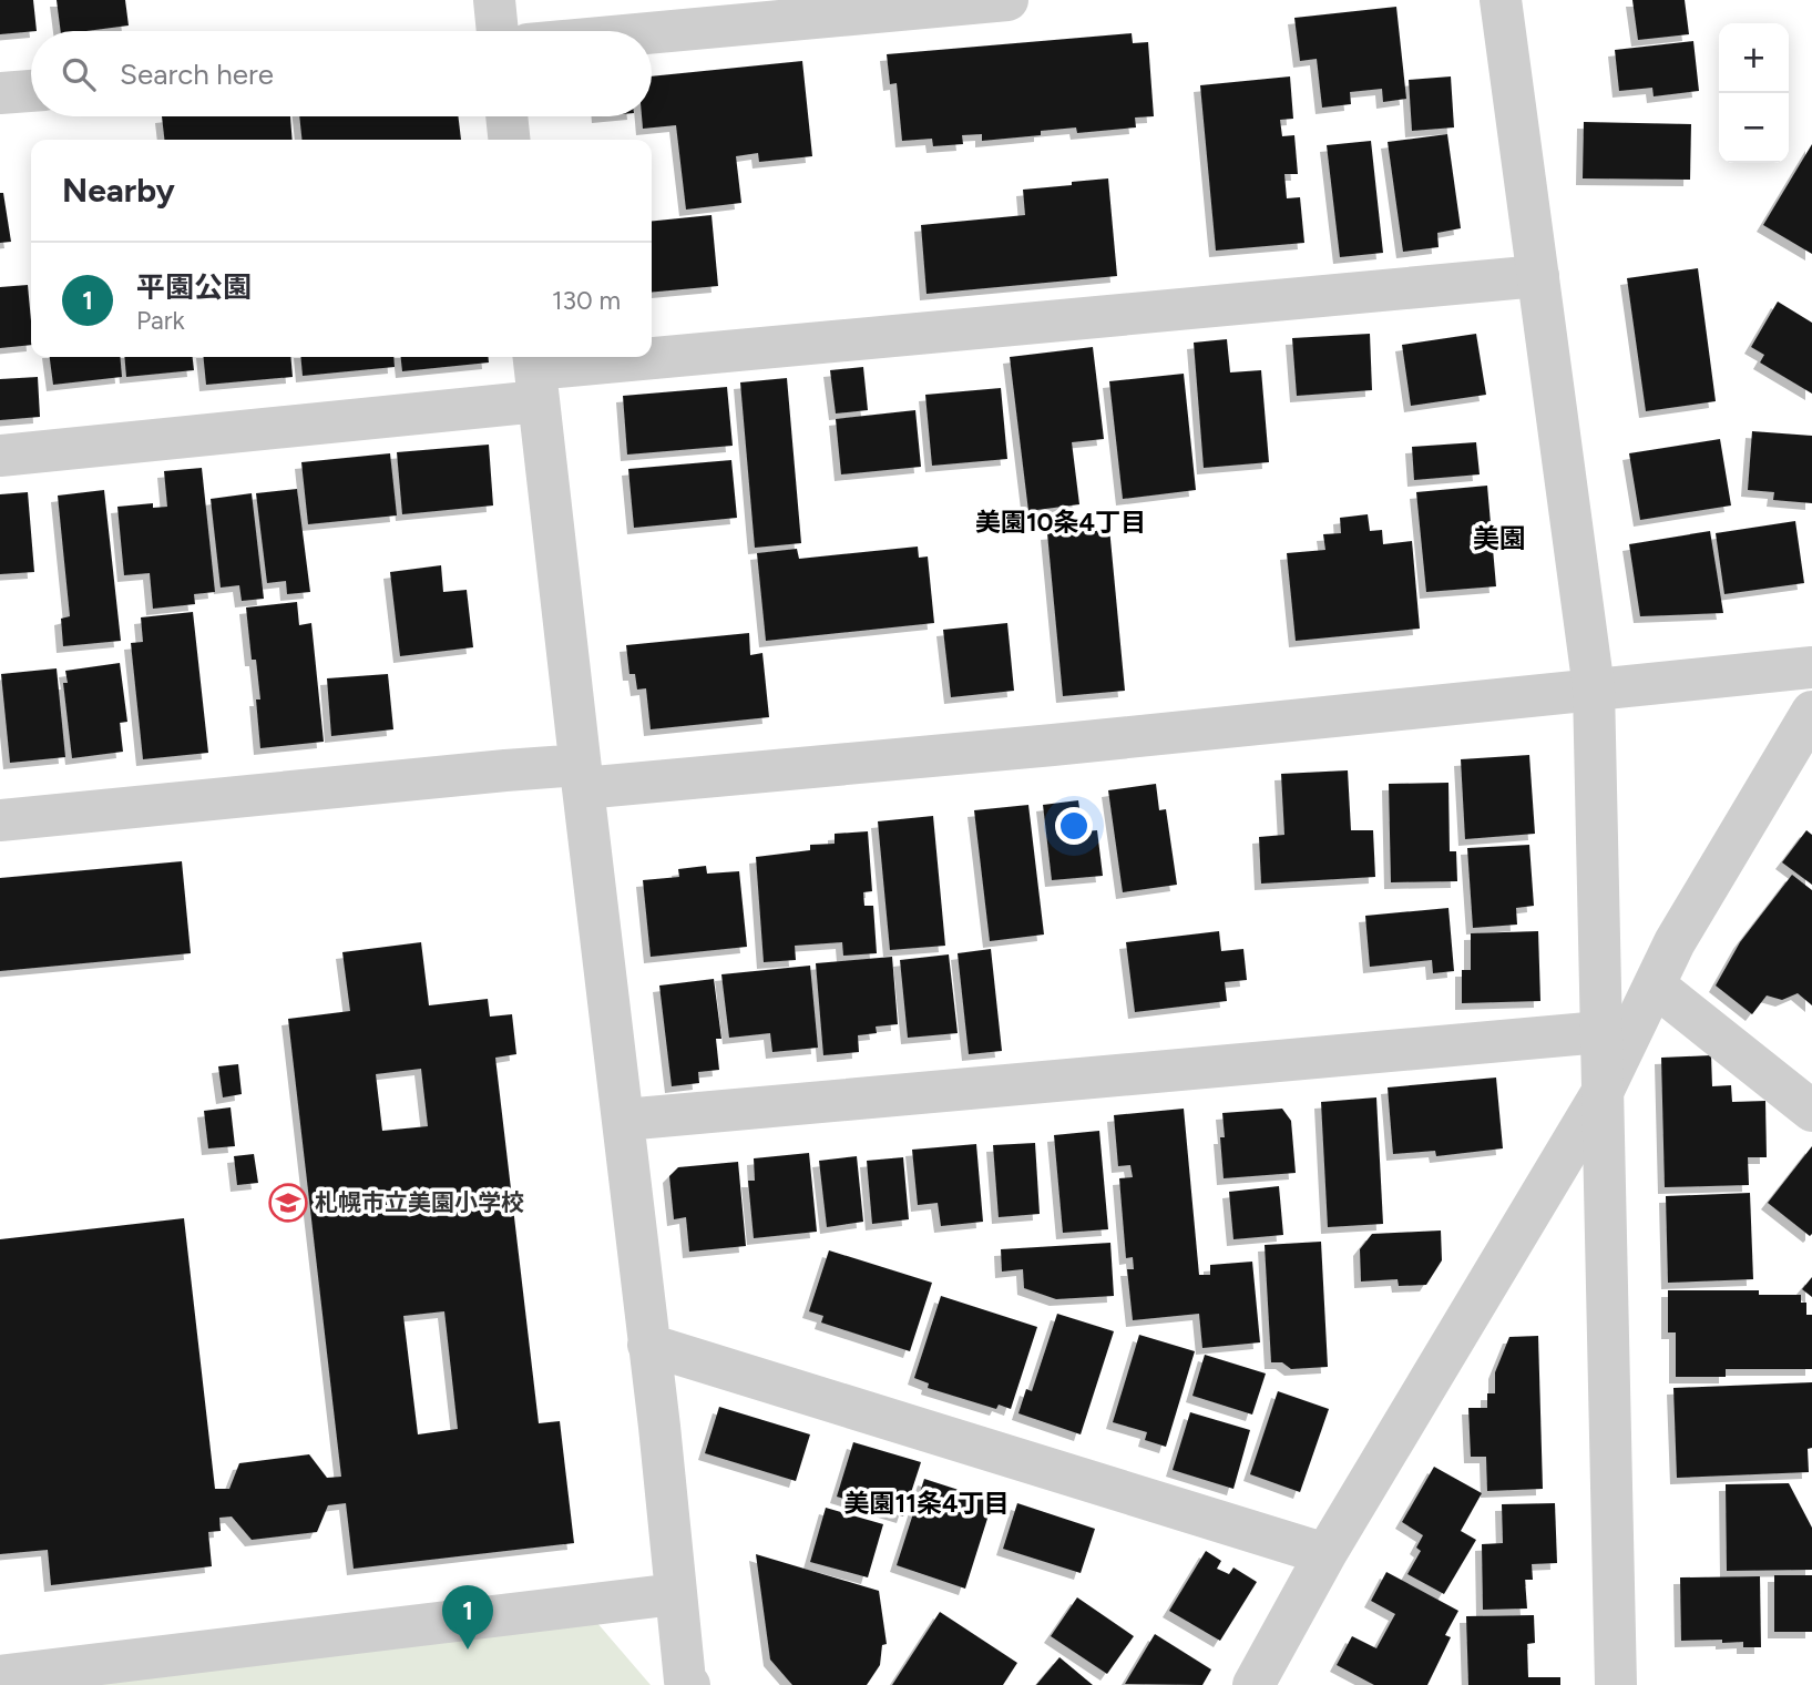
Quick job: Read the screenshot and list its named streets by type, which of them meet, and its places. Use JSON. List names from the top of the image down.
{
  "districts": ["美園10条4丁目", "美園", "美園11条4丁目"],
  "places": {
    "school or university": ["札幌市立美園小学校"]
  },
  "page": {
    "map_buttons": ["+", "−"],
    "search": "Search here",
    "heading": "Nearby",
    "list": [
      {
        "mark": "1",
        "name": "平園公園",
        "note": "Park",
        "value": "130 m"
      }
    ],
    "pins": "1"
  }
}
